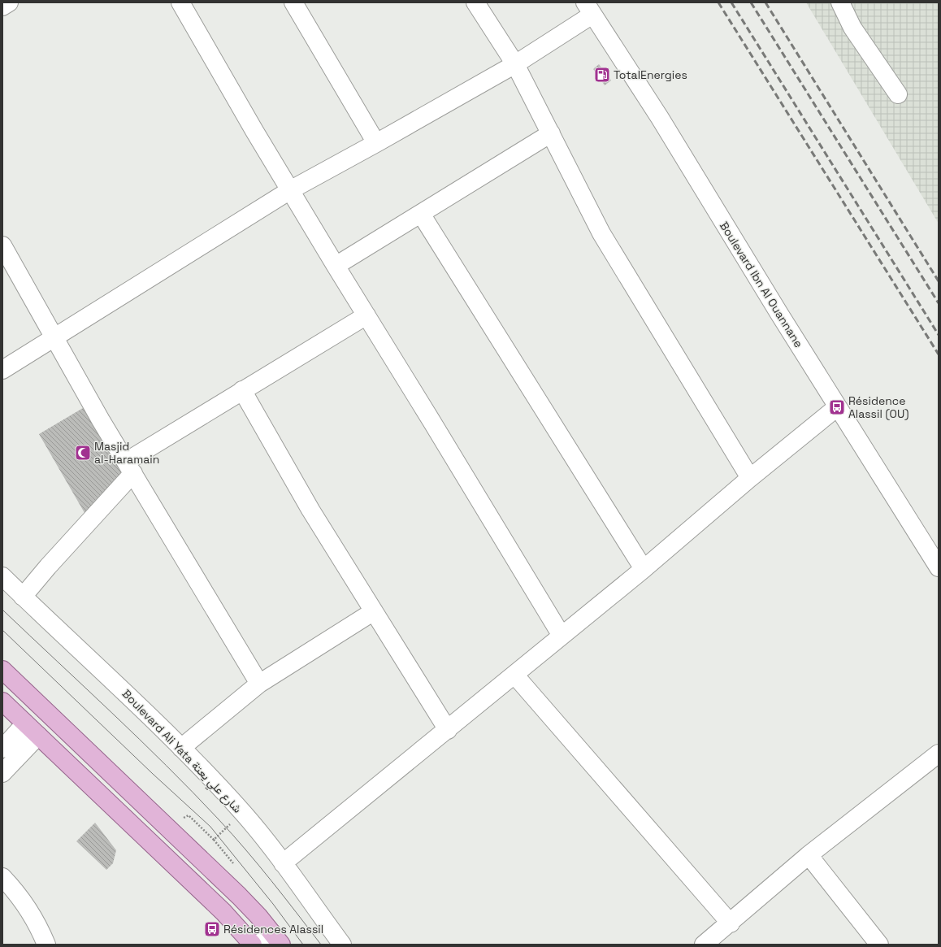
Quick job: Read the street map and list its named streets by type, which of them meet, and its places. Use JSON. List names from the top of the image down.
{
  "streets": {
    "street": ["Boulevard Ibn Al Ouannane", "Boulevard Ali Yata شارع علي يعتة"]
  },
  "places": {
    "fuel station": ["TotalEnergies"],
    "bus stop": ["Résidence Alassil (OU)", "Résidences Alassil"],
    "mosque": ["Masjid al-Haramain"]
  }
}
